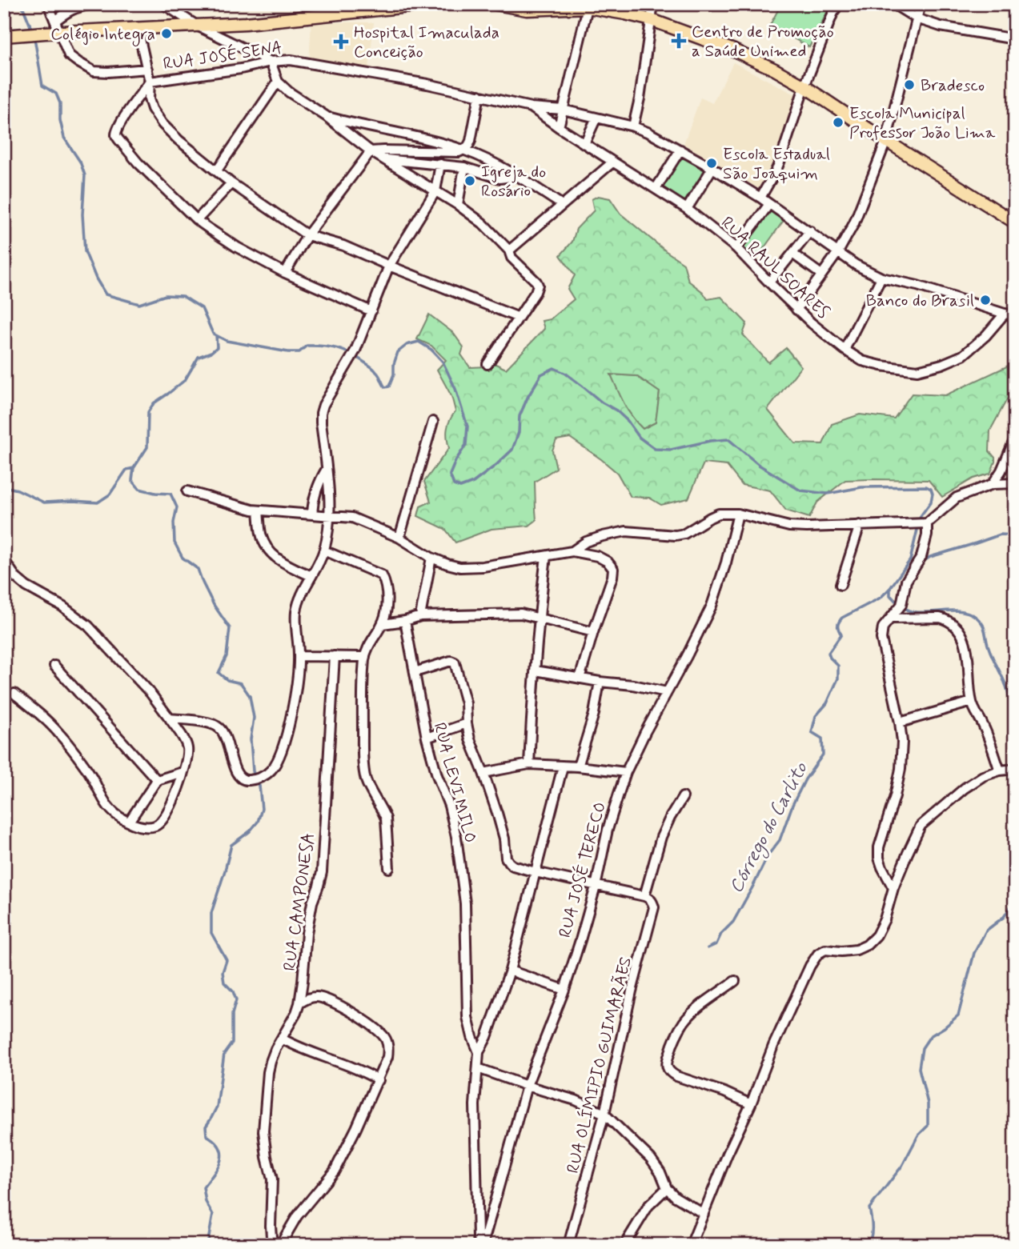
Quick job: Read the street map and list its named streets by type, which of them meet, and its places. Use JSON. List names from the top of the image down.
{
  "streets": {
    "street": [
      "RUA JOSÉ SENA",
      "RUA RAUL SOARES",
      "RUA LEVI MILO",
      "RUA JOSÉ TERECO",
      "RUA CAMPONESA",
      "RUA OLÍMIPIO GUIMARÃES"
    ]
  },
  "crossings": [
    ["RUA JOSÉ SENA", "RUA RAUL SOARES"]
  ],
  "water": ["Córrego do Carlito"],
  "places": {
    "other": [
      "Colégio Integra",
      "Bradesco",
      "Escola Municipal Professor João Lima",
      "Escola Estadual São Joaquim",
      "Igreja do Rosário",
      "Banco do Brasil"
    ],
    "health": ["Centro de Promoção a Saúde Unimed", "Hospital Imaculada Conceição"]
  }
}
